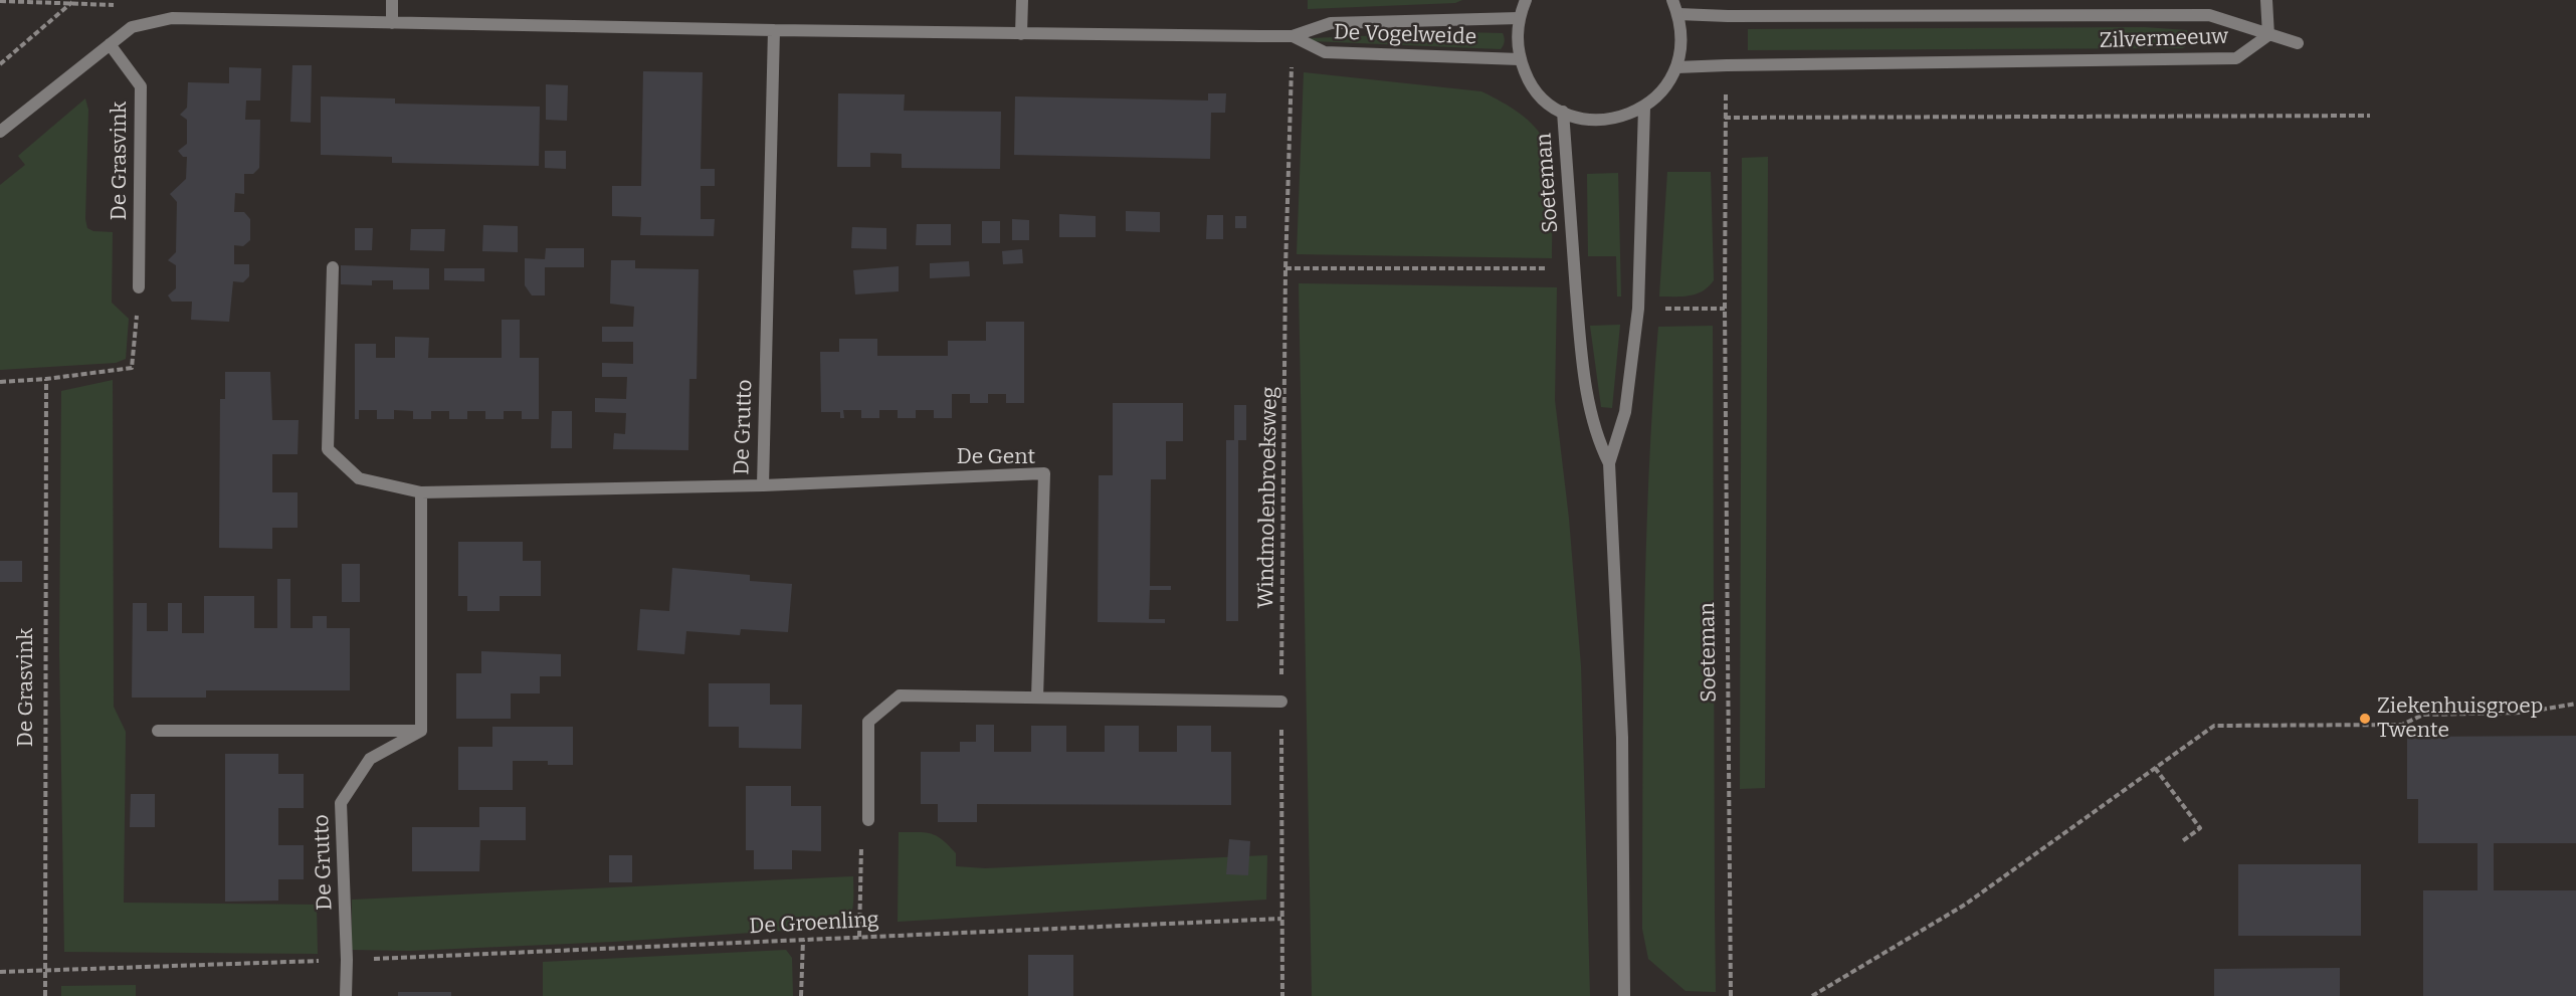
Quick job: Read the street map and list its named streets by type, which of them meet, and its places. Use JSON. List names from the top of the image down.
{
  "streets": {
    "street": [
      "De Vogelweide",
      "Zilvermeeuw",
      "De Grasvink",
      "Soeteman",
      "De Grutto",
      "De Gent"
    ],
    "path": ["Windmolenbroeksweg", "De Groenling"]
  },
  "crossings": [
    ["De Vogelweide", "De Grasvink"],
    ["De Vogelweide", "De Grutto"],
    ["De Vogelweide", "Windmolenbroeksweg"],
    ["Zilvermeeuw", "Soeteman"],
    ["De Grasvink", "De Groenling"],
    ["De Grutto", "De Gent"],
    ["De Grutto", "De Groenling"],
    ["Windmolenbroeksweg", "De Groenling"]
  ],
  "places": ["Ziekenhuisgroep Twente"]
}
